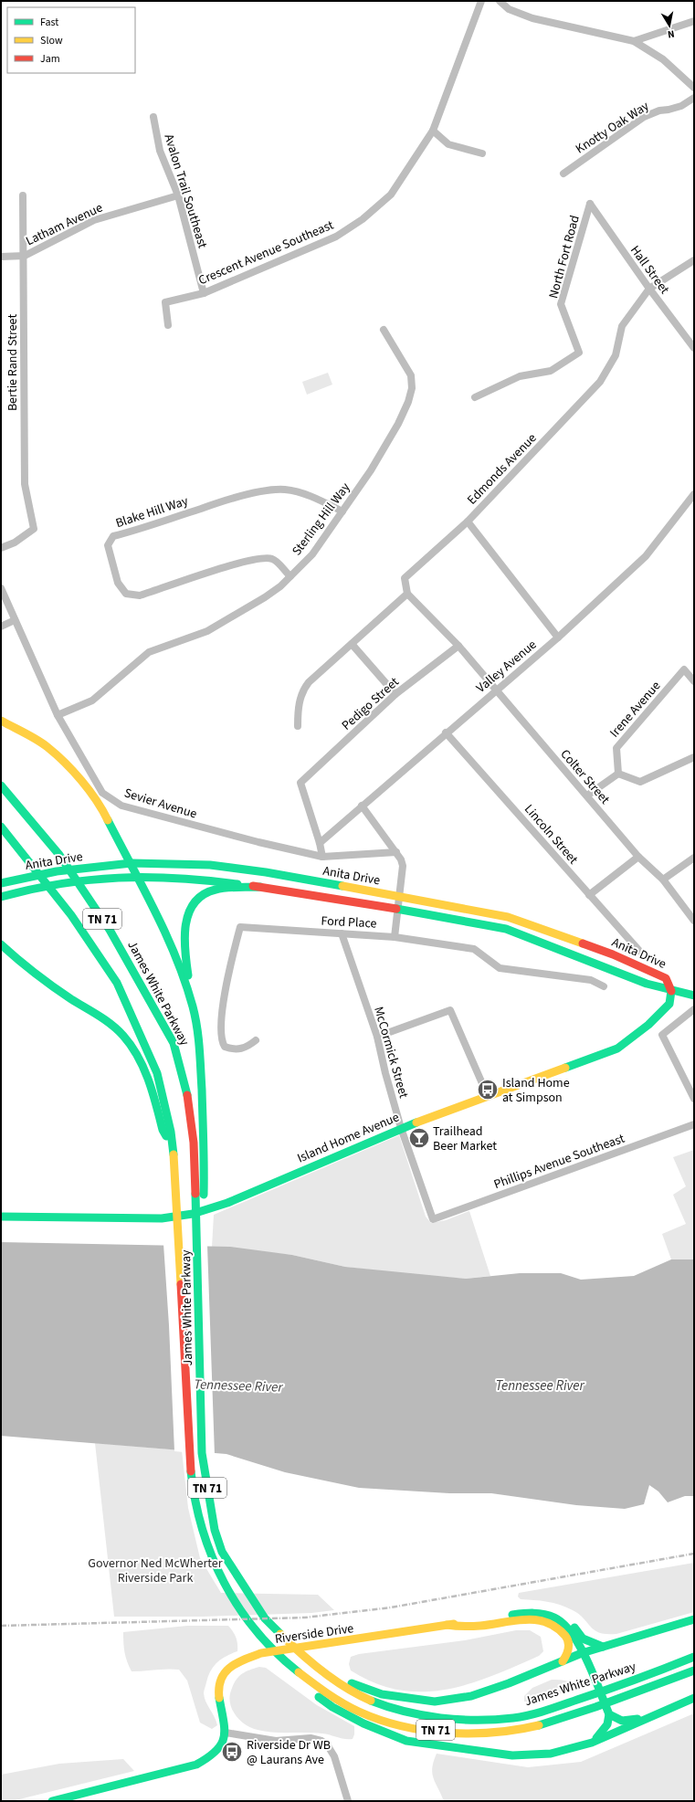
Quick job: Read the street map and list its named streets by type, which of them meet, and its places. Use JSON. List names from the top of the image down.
{
  "streets": {
    "main road": [
      "Anita Drive",
      "TN 71",
      "James White Parkway",
      "Island Home Avenue",
      "Riverside Drive"
    ],
    "street": [
      "Knotty Oak Way",
      "Avalon Trail Southeast",
      "Latham Avenue",
      "Crescent Avenue Southeast",
      "North Fort Road",
      "Hall Street",
      "Bertie Rand Street",
      "Edmonds Avenue",
      "Blake Hill Way",
      "Sterling Hill Way",
      "Valley Avenue",
      "Pedigo Street",
      "Irene Avenue",
      "Colter Street",
      "Sevier Avenue",
      "Lincoln Street",
      "Ford Place",
      "McCormick Street",
      "Phillips Avenue Southeast"
    ]
  },
  "crossings": [
    ["Avalon Trail Southeast", "Latham Avenue"],
    ["Avalon Trail Southeast", "Crescent Avenue Southeast"],
    ["Latham Avenue", "Bertie Rand Street"],
    ["North Fort Road", "Hall Street"],
    ["Hall Street", "Edmonds Avenue"],
    ["Edmonds Avenue", "Colter Street"],
    ["Blake Hill Way", "Sterling Hill Way"],
    ["Sterling Hill Way", "Sevier Avenue"],
    ["Valley Avenue", "Pedigo Street"],
    ["Valley Avenue", "Colter Street"],
    ["Valley Avenue", "Lincoln Street"],
    ["Pedigo Street", "Colter Street"],
    ["Anita Drive", "Island Home Avenue"],
    ["Ford Place", "McCormick Street"],
    ["McCormick Street", "Island Home Avenue"],
    ["McCormick Street", "Phillips Avenue Southeast"]
  ],
  "water": ["Tennessee River"],
  "parks": ["Governor Ned McWherter Riverside Park"],
  "places": {
    "bus stop": ["Island Home at Simpson", "Riverside Dr WB @ Laurans Ave"],
    "bar": ["Trailhead Beer Market"]
  },
  "legend": ["Fast", "Slow", "Jam"],
  "north": "bottom"
}
